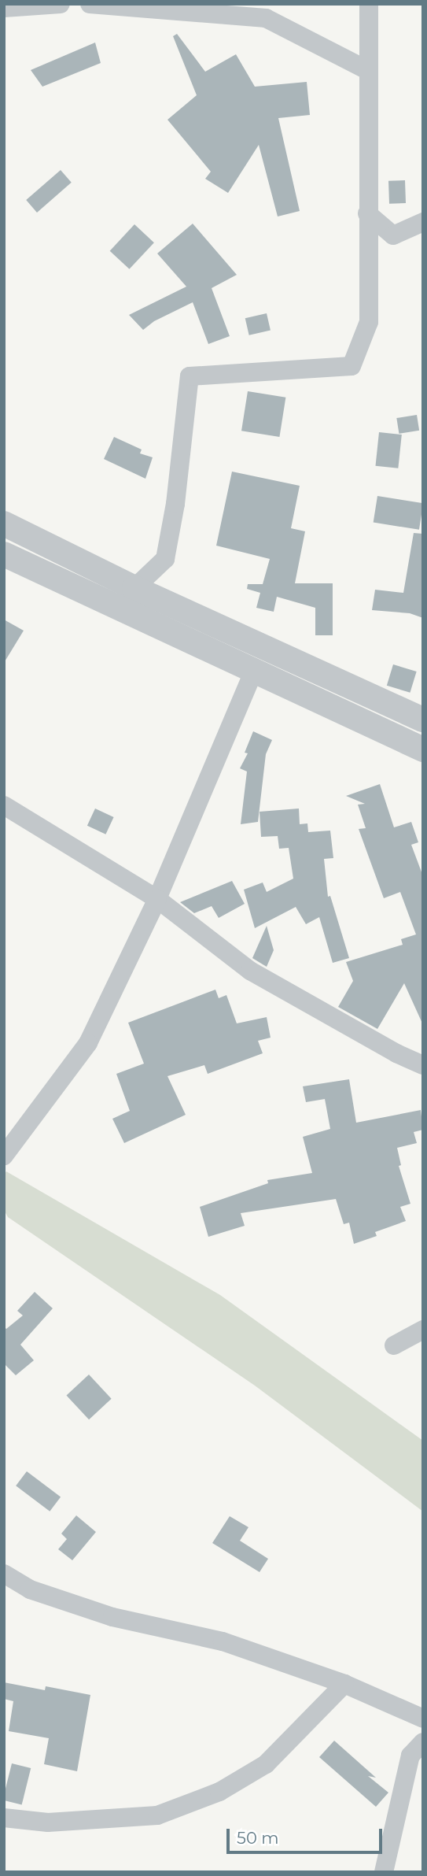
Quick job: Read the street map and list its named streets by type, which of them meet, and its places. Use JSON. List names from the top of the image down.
{
  "scale_bar": "50 m"
}
